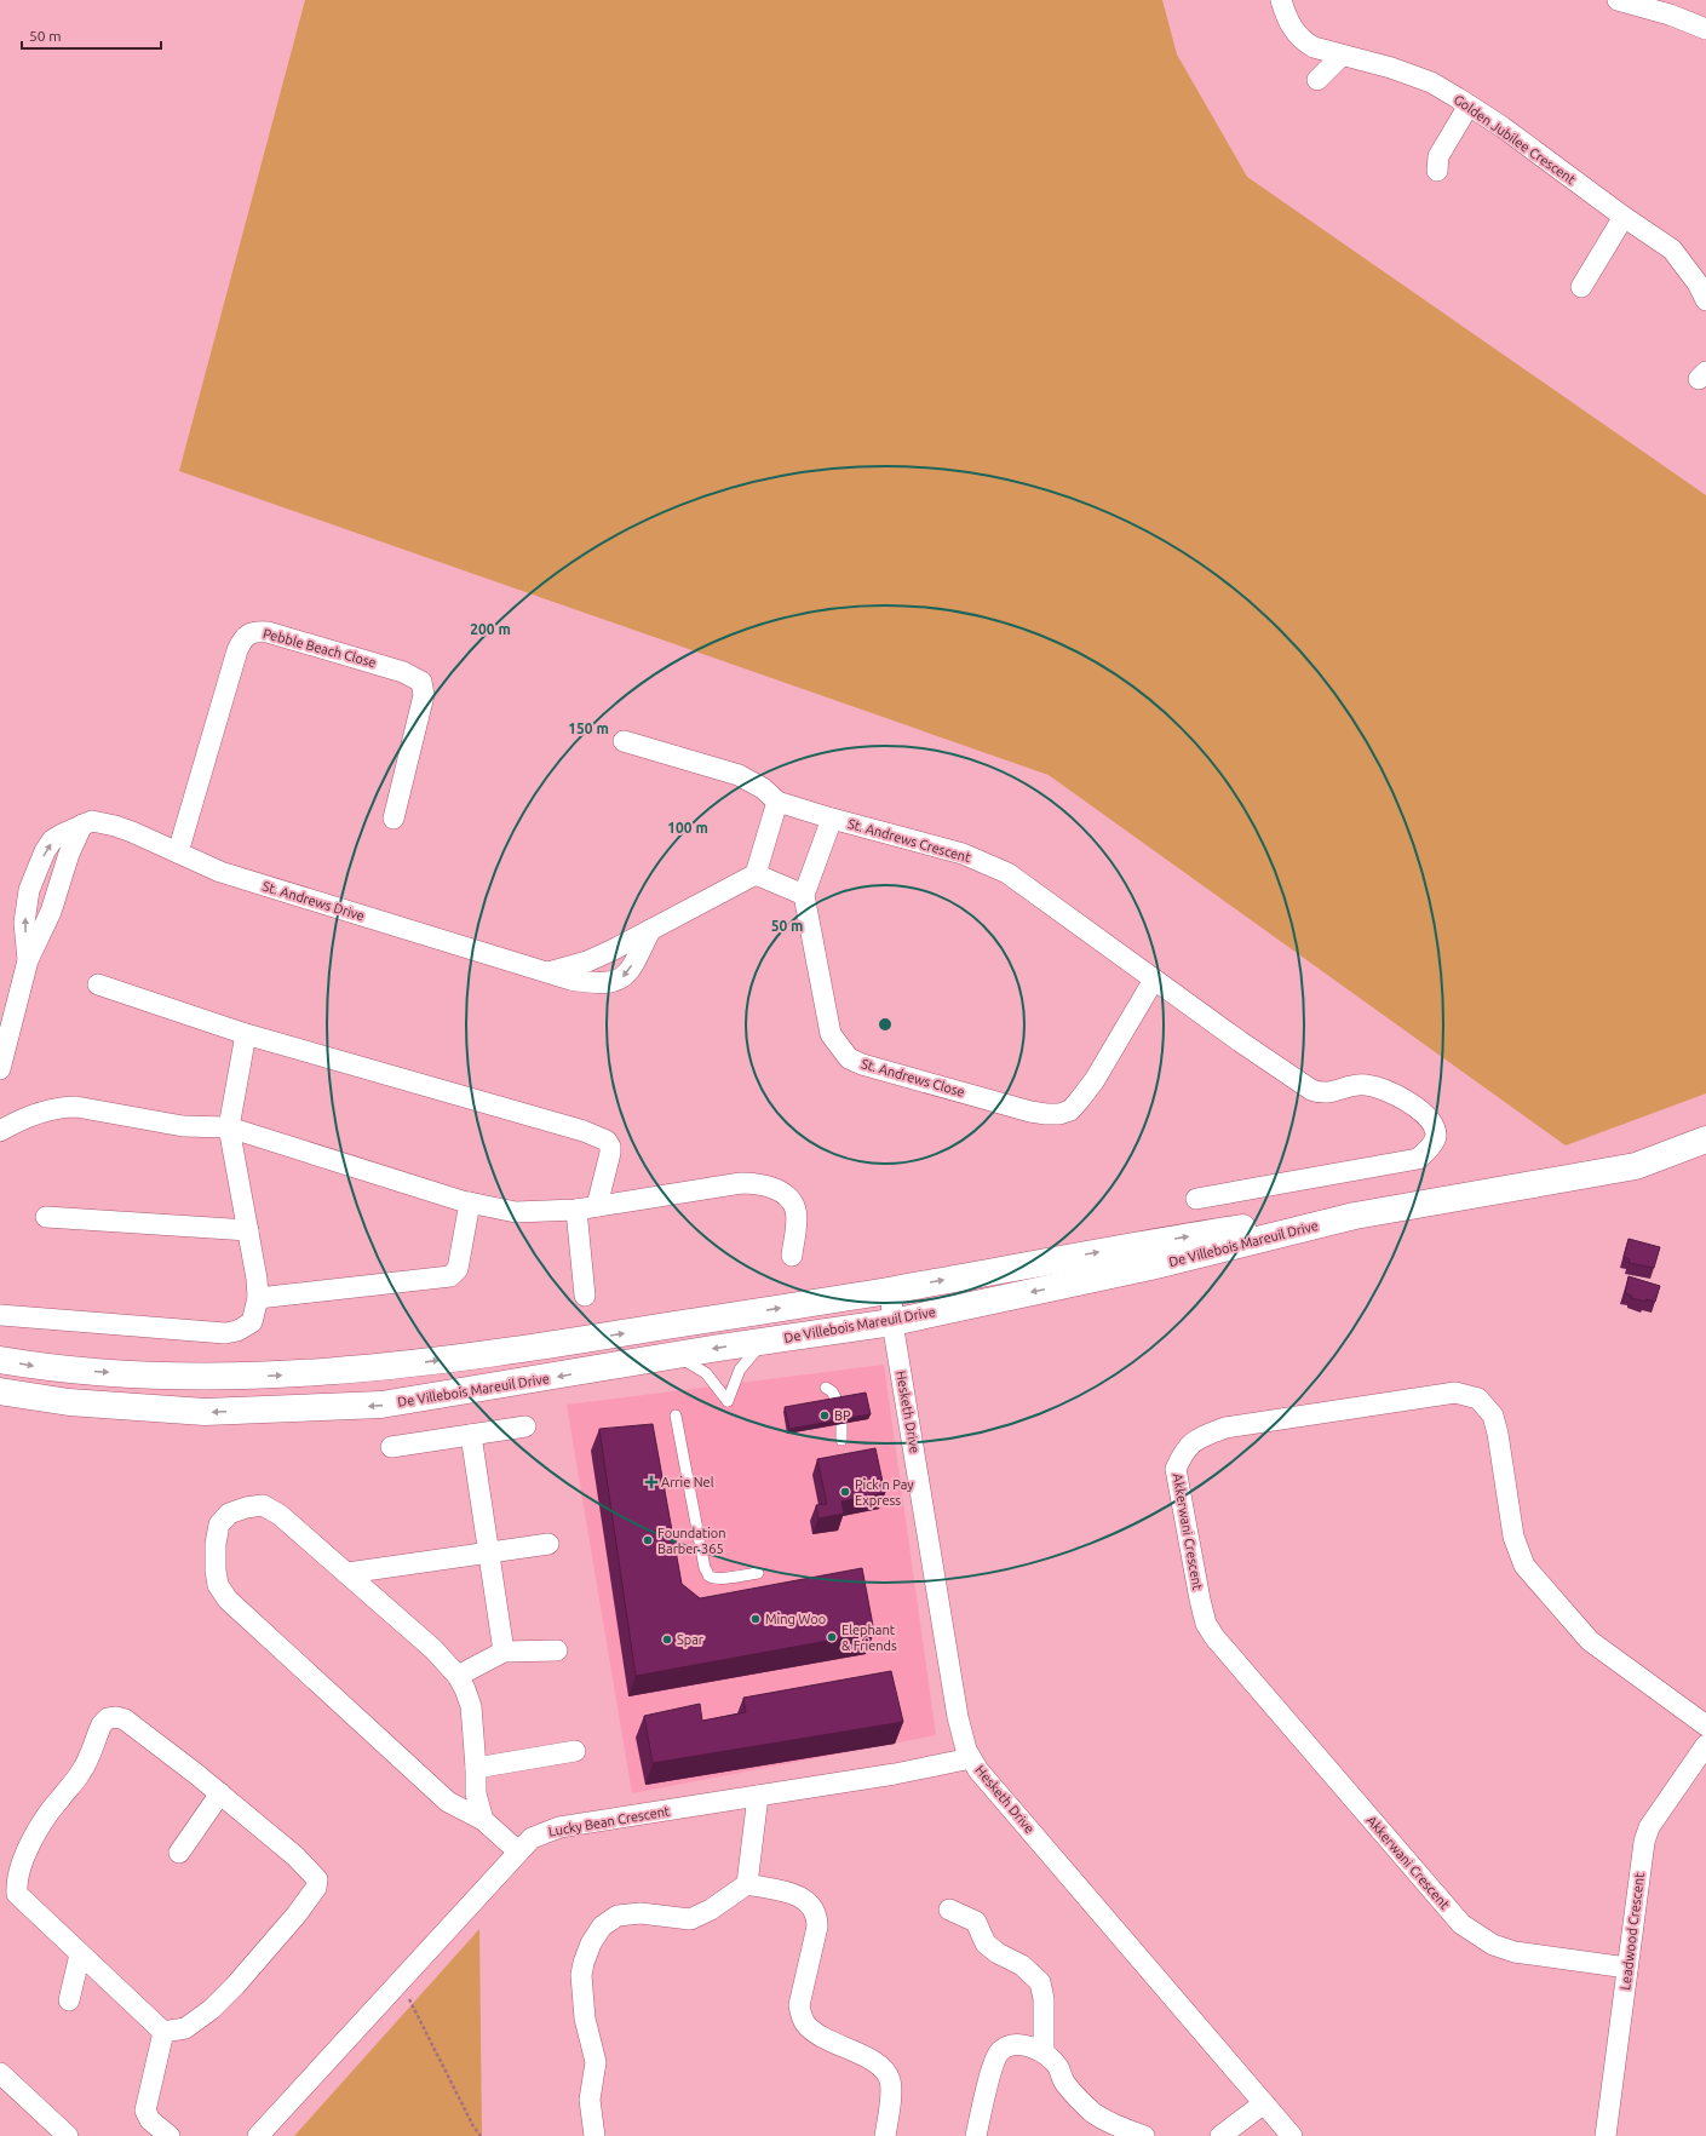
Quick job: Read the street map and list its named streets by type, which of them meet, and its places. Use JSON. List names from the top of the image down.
{
  "streets": {
    "main road": ["De Villebois Mareuil Drive"],
    "street": [
      "Golden Jubilee Crescent",
      "Pebble Beach Close",
      "St. Andrews Crescent",
      "St. Andrews Drive",
      "St. Andrews Close",
      "Hesketh Drive",
      "Akkerwani Crescent",
      "Lucky Bean Crescent",
      "Leadwood Crescent"
    ]
  },
  "crossings": [
    ["Pebble Beach Close", "St. Andrews Drive"],
    ["St. Andrews Crescent", "St. Andrews Close"],
    ["De Villebois Mareuil Drive", "Hesketh Drive"],
    ["Hesketh Drive", "Lucky Bean Crescent"],
    ["Akkerwani Crescent", "Leadwood Crescent"]
  ],
  "places": {
    "other": [
      "BP",
      "Pick n Pay Express",
      "Foundation Barber 365",
      "Ming Woo",
      "Elephant & Friends",
      "Spar"
    ],
    "health": ["Arrie Nel"]
  },
  "scale_bar": "50 m",
  "rings": [
    "200 m",
    "150 m",
    "100 m",
    "50 m"
  ]
}
